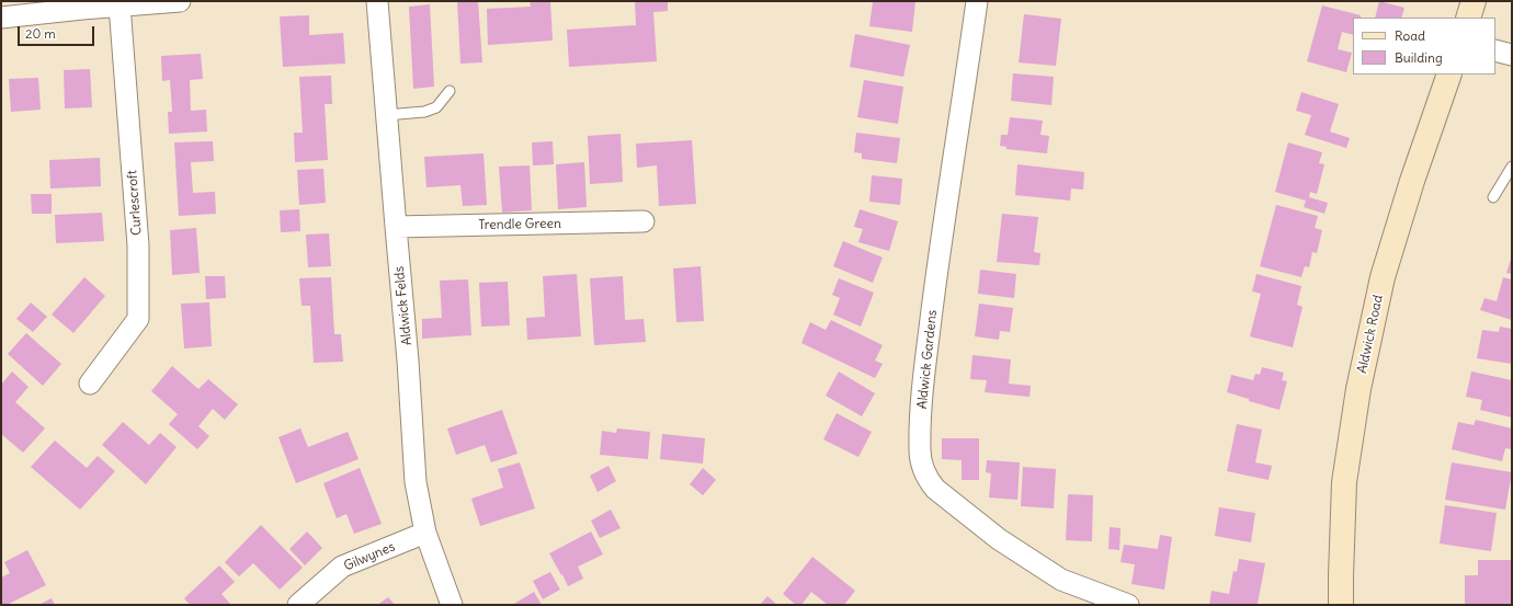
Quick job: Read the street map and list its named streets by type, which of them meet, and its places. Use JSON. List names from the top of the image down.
{
  "streets": {
    "main road": ["Aldwick Road"],
    "street": [
      "Curlescroft",
      "Trendle Green",
      "Aldwick Felds",
      "Aldwick Gardens",
      "Gilwynes"
    ]
  },
  "crossings": [
    ["Trendle Green", "Aldwick Felds"],
    ["Aldwick Felds", "Gilwynes"]
  ],
  "legend": ["Road", "Building"],
  "scale_bar": "20 m"
}
